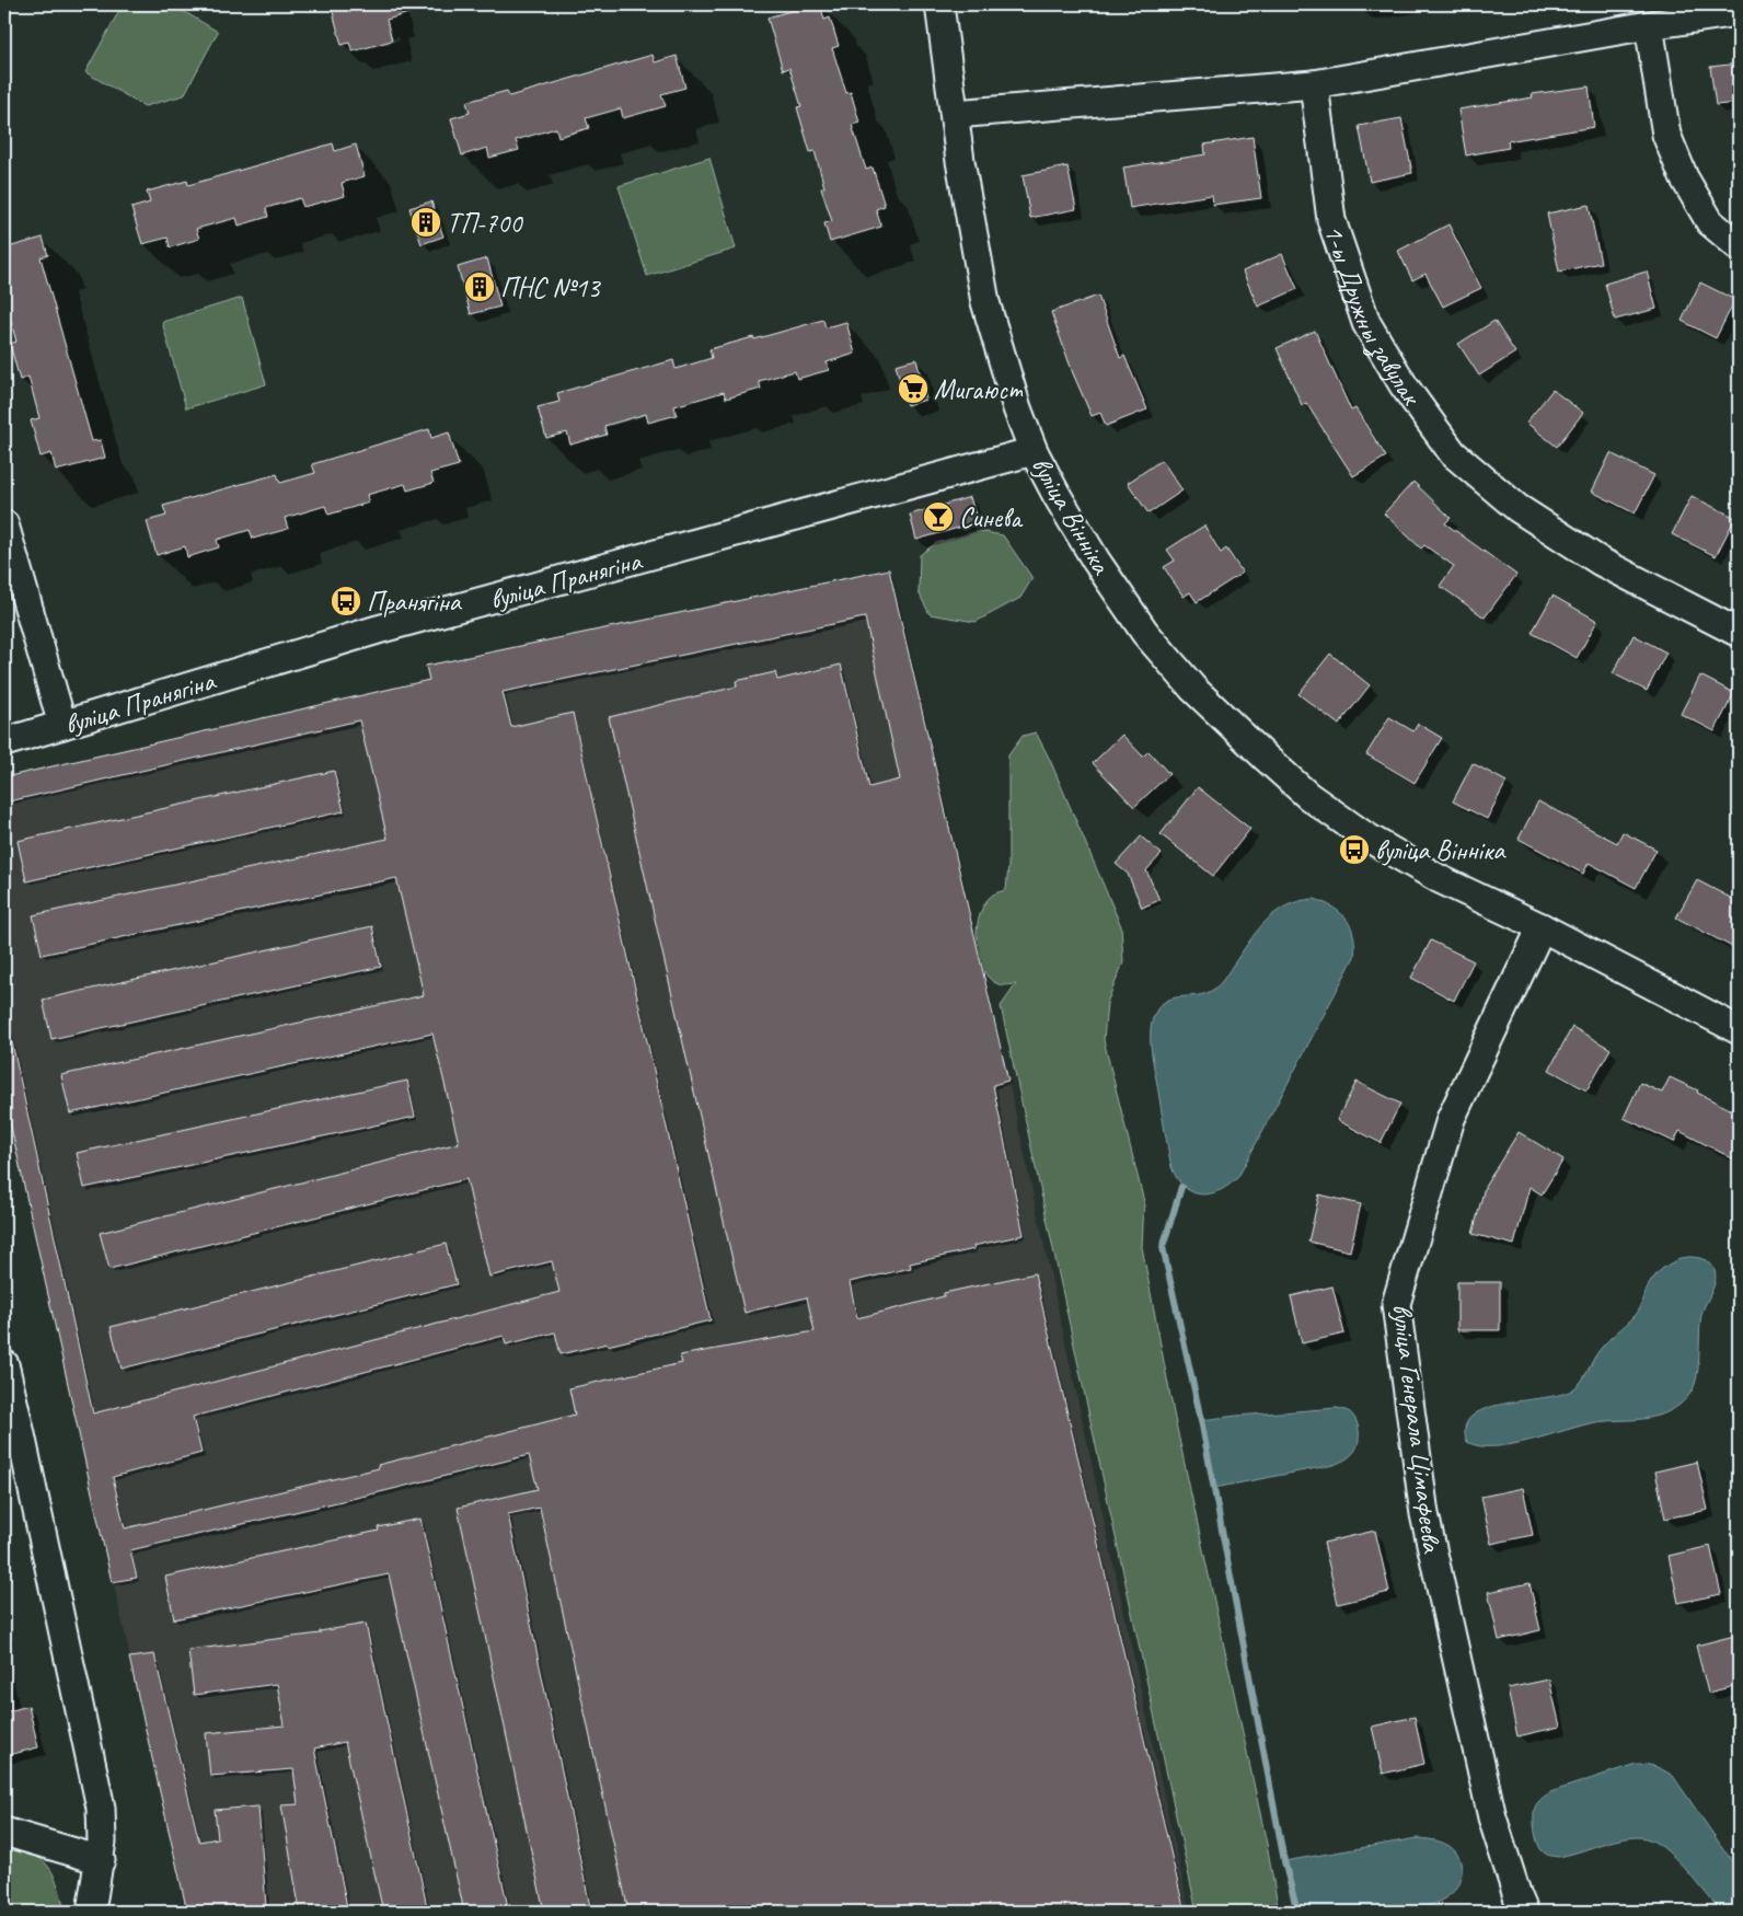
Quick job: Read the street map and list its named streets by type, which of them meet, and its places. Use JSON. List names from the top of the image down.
{
  "streets": {
    "street": [
      "1-ы Дружны завулак",
      "вуліца Вінніка",
      "вуліца Пранягіна",
      "вуліца Генерала Цімафеева"
    ]
  },
  "crossings": [
    ["вуліца Вінніка", "вуліца Пранягіна"],
    ["вуліца Вінніка", "вуліца Генерала Цімафеева"]
  ],
  "places": {
    "building": ["ТП-700", "ПНС №13"],
    "supermarket": ["Мигаюст"],
    "bar": ["Синева"],
    "bus stop": ["Пранягіна", "вуліца Вінніка"]
  }
}
